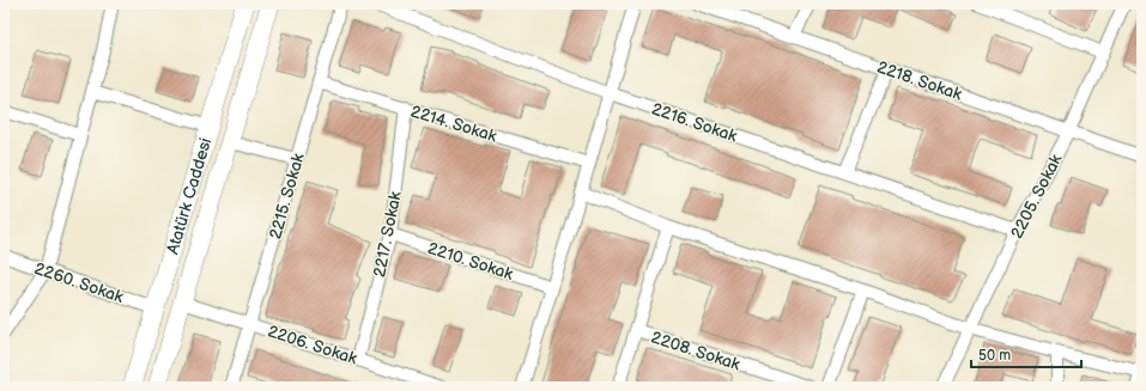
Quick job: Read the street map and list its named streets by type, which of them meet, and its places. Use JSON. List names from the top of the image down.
{
  "streets": {
    "main road": ["Atatürk Caddesi"],
    "street": [
      "2218. Sokak",
      "2216. Sokak",
      "2214. Sokak",
      "2215. Sokak",
      "2205. Sokak",
      "2217. Sokak",
      "2210. Sokak",
      "2260. Sokak",
      "2206. Sokak",
      "2208. Sokak"
    ]
  },
  "crossings": [
    ["2218. Sokak", "2205. Sokak"],
    ["2216. Sokak", "2205. Sokak"],
    ["2214. Sokak", "2215. Sokak"],
    ["2214. Sokak", "2217. Sokak"],
    ["Atatürk Caddesi", "2260. Sokak"],
    ["Atatürk Caddesi", "2206. Sokak"],
    ["2215. Sokak", "2206. Sokak"],
    ["2217. Sokak", "2210. Sokak"],
    ["2217. Sokak", "2206. Sokak"]
  ],
  "scale_bar": "50 m"
}
